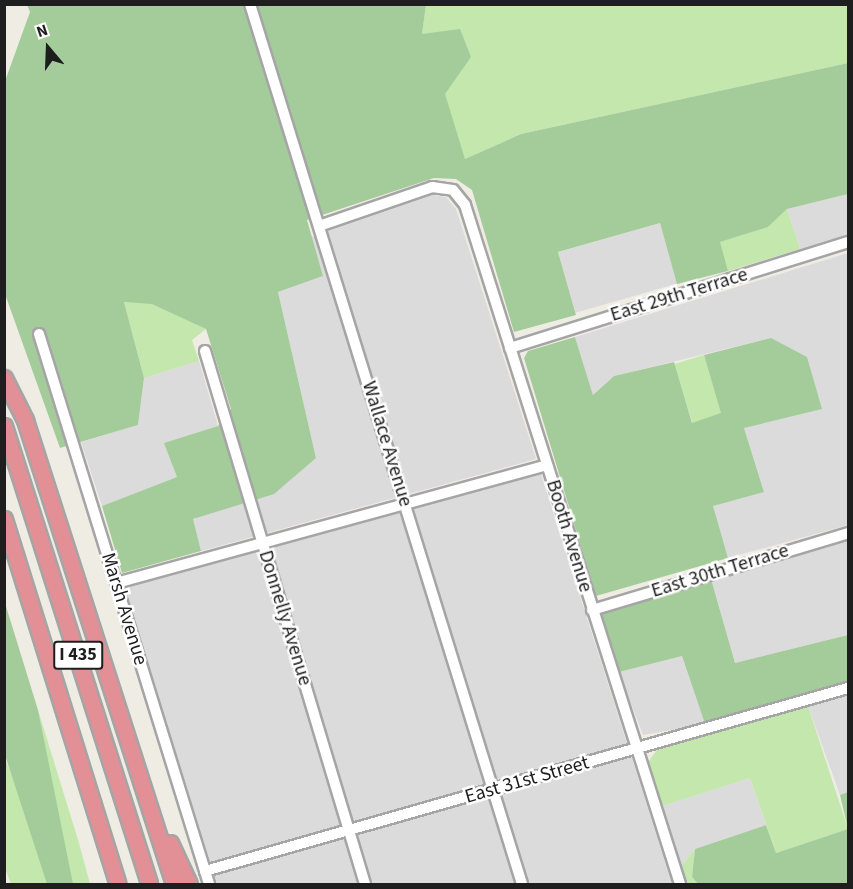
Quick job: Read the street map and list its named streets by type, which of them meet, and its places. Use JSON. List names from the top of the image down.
{
  "streets": {
    "highway": ["I 435"],
    "street": [
      "East 29th Terrace",
      "Wallace Avenue",
      "Booth Avenue",
      "East 30th Terrace",
      "Marsh Avenue",
      "Donnelly Avenue",
      "East 31st Street"
    ]
  },
  "crossings": [
    ["East 29th Terrace", "Booth Avenue"],
    ["Wallace Avenue", "Booth Avenue"],
    ["Wallace Avenue", "East 31st Street"],
    ["Booth Avenue", "East 30th Terrace"],
    ["Booth Avenue", "East 31st Street"],
    ["Marsh Avenue", "East 31st Street"],
    ["Donnelly Avenue", "East 31st Street"]
  ],
  "north": "top"
}
